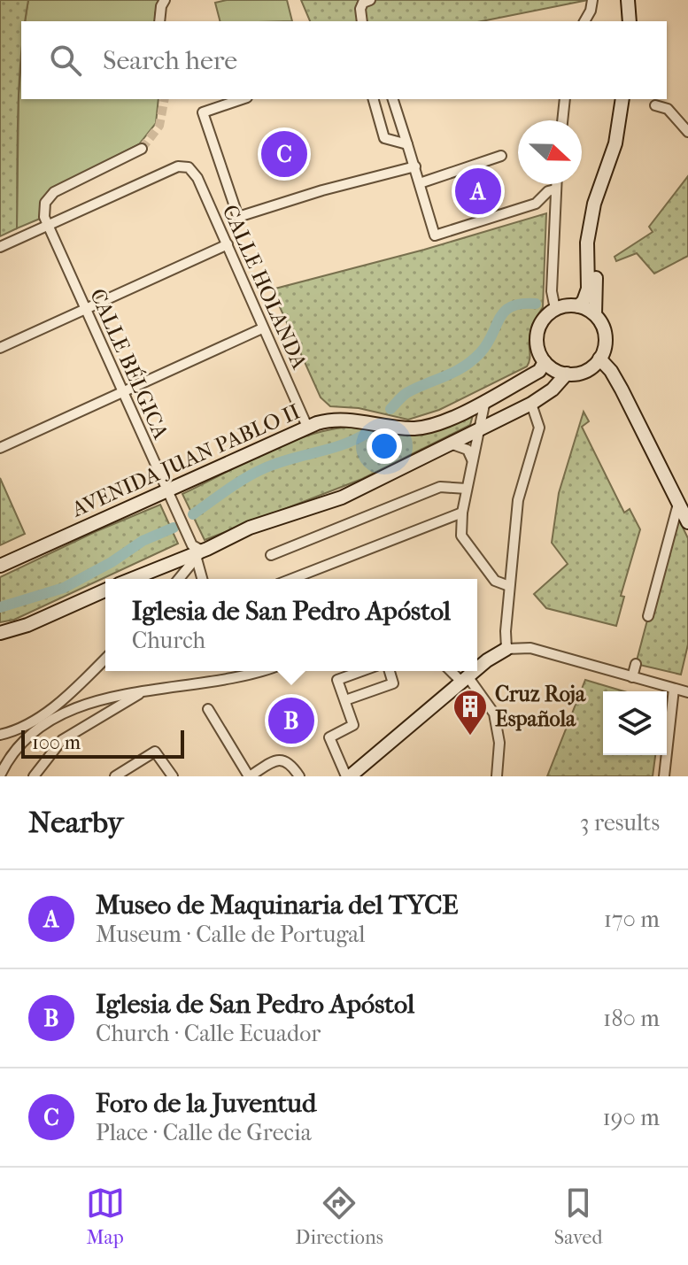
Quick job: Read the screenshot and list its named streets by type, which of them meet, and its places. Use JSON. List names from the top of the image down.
{
  "streets": {
    "street": ["CALLE HOLANDA", "CALLE BÉLGICA", "AVENIDA JUAN PABLO II"]
  },
  "crossings": [
    ["CALLE HOLANDA", "CALLE BÉLGICA"],
    ["CALLE HOLANDA", "AVENIDA JUAN PABLO II"],
    ["CALLE BÉLGICA", "AVENIDA JUAN PABLO II"]
  ],
  "places": {
    "building": ["Cruz Roja Española"]
  },
  "scale_bar": "100 m",
  "north": "right",
  "page": {
    "search": "Search here",
    "pins": ["C", "A", "B"],
    "popup": ["Iglesia de San Pedro Apóstol", "Church"],
    "scale": "100 m",
    "heading": ["Nearby", "3 results"],
    "list": [
      {
        "mark": "A",
        "name": "Museo de Maquinaria del TYCE",
        "note": "Museum · Calle de Portugal",
        "value": "170 m"
      },
      {
        "mark": "B",
        "name": "Iglesia de San Pedro Apóstol",
        "note": "Church · Calle Ecuador",
        "value": "180 m"
      },
      {
        "mark": "C",
        "name": "Foro de la Juventud",
        "note": "Place · Calle de Grecia",
        "value": "190 m"
      }
    ],
    "nav": ["Map", "Directions", "Saved"]
  }
}
